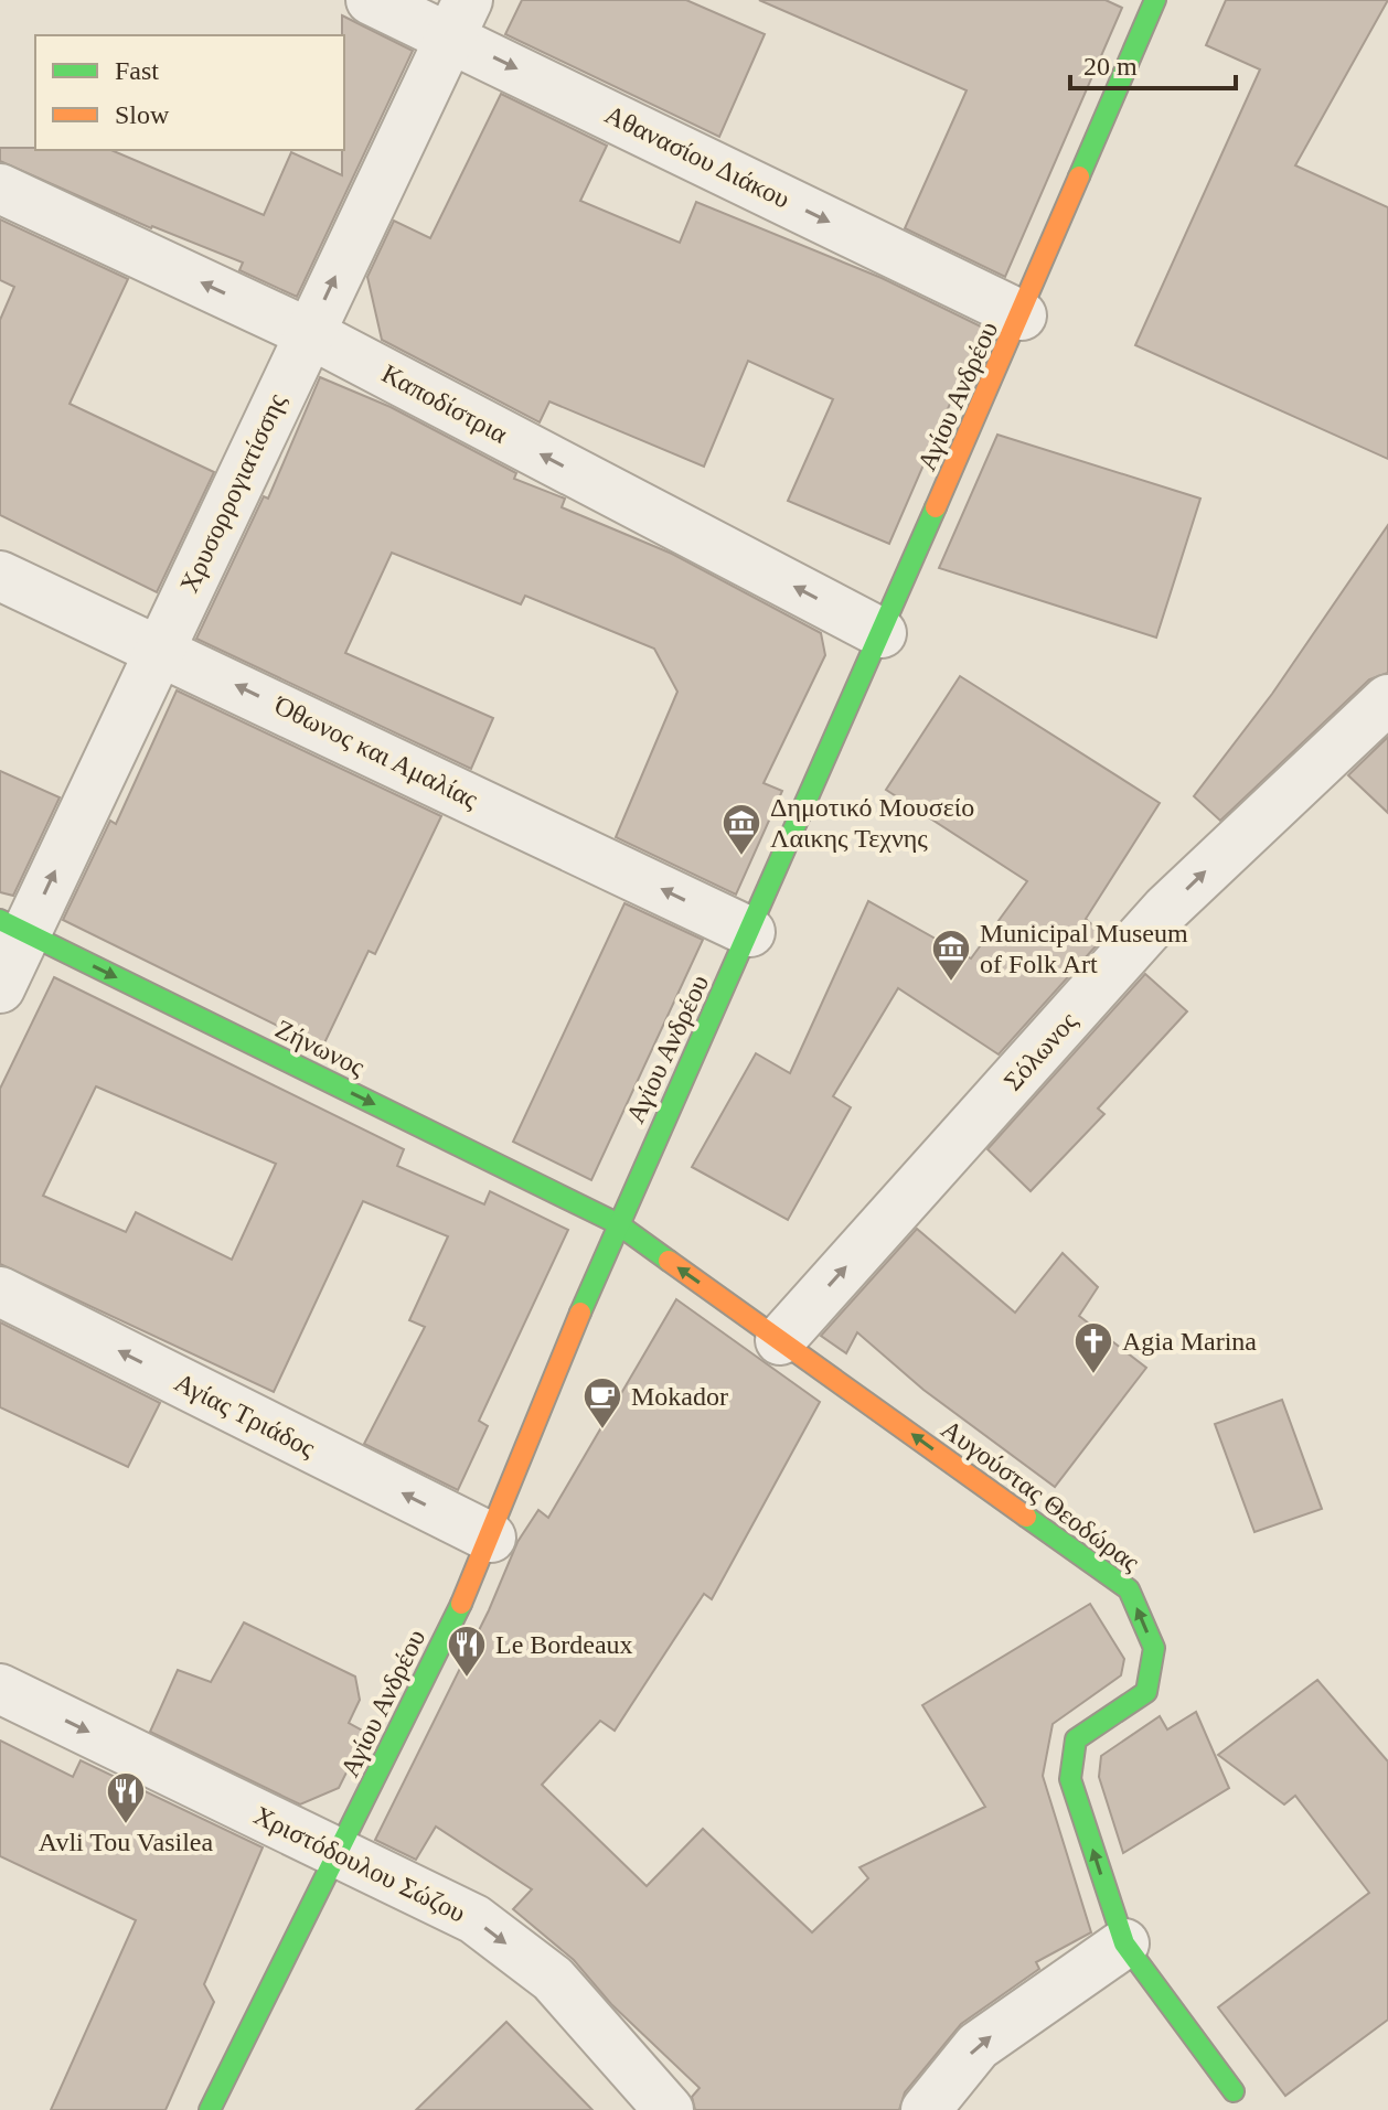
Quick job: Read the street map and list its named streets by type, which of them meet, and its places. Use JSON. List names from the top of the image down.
{
  "streets": {
    "street": [
      "Αθανασίου Διάκου",
      "Αγίου Ανδρέου",
      "Καποδίστρια",
      "Χρυσορρογιατίσσης",
      "Όθωνος και Αμαλίας",
      "Ζήνωνος",
      "Σόλωνος",
      "Αγίας Τριάδος",
      "Αυγούστας Θεοδώρας",
      "Χριστόδουλου Σώζου"
    ]
  },
  "crossings": [
    ["Αθανασίου Διάκου", "Αγίου Ανδρέου"],
    ["Αθανασίου Διάκου", "Χρυσορρογιατίσσης"],
    ["Αγίου Ανδρέου", "Καποδίστρια"],
    ["Αγίου Ανδρέου", "Όθωνος και Αμαλίας"],
    ["Αγίου Ανδρέου", "Ζήνωνος"],
    ["Αγίου Ανδρέου", "Αγίας Τριάδος"],
    ["Αγίου Ανδρέου", "Αυγούστας Θεοδώρας"],
    ["Αγίου Ανδρέου", "Χριστόδουλου Σώζου"],
    ["Καποδίστρια", "Χρυσορρογιατίσσης"],
    ["Χρυσορρογιατίσσης", "Όθωνος και Αμαλίας"],
    ["Χρυσορρογιατίσσης", "Ζήνωνος"],
    ["Ζήνωνος", "Αυγούστας Θεοδώρας"],
    ["Σόλωνος", "Αυγούστας Θεοδώρας"]
  ],
  "one_way": [
    "Αθανασίου Διάκου",
    "Καποδίστρια",
    "Χρυσορρογιατίσσης",
    "Όθωνος και Αμαλίας",
    "Ζήνωνος",
    "Σόλωνος",
    "Αγίας Τριάδος",
    "Αυγούστας Θεοδώρας",
    "Χριστόδουλου Σώζου"
  ],
  "places": {
    "museum": ["Δημοτικό Μουσείο Λαικης Τεχνης", "Municipal Museum of Folk Art"],
    "church": ["Agia Marina"],
    "cafe": ["Mokador"],
    "restaurant": ["Le Bordeaux", "Avli Tou Vasilea"]
  },
  "legend": ["Fast", "Slow"],
  "scale_bar": "20 m"
}
